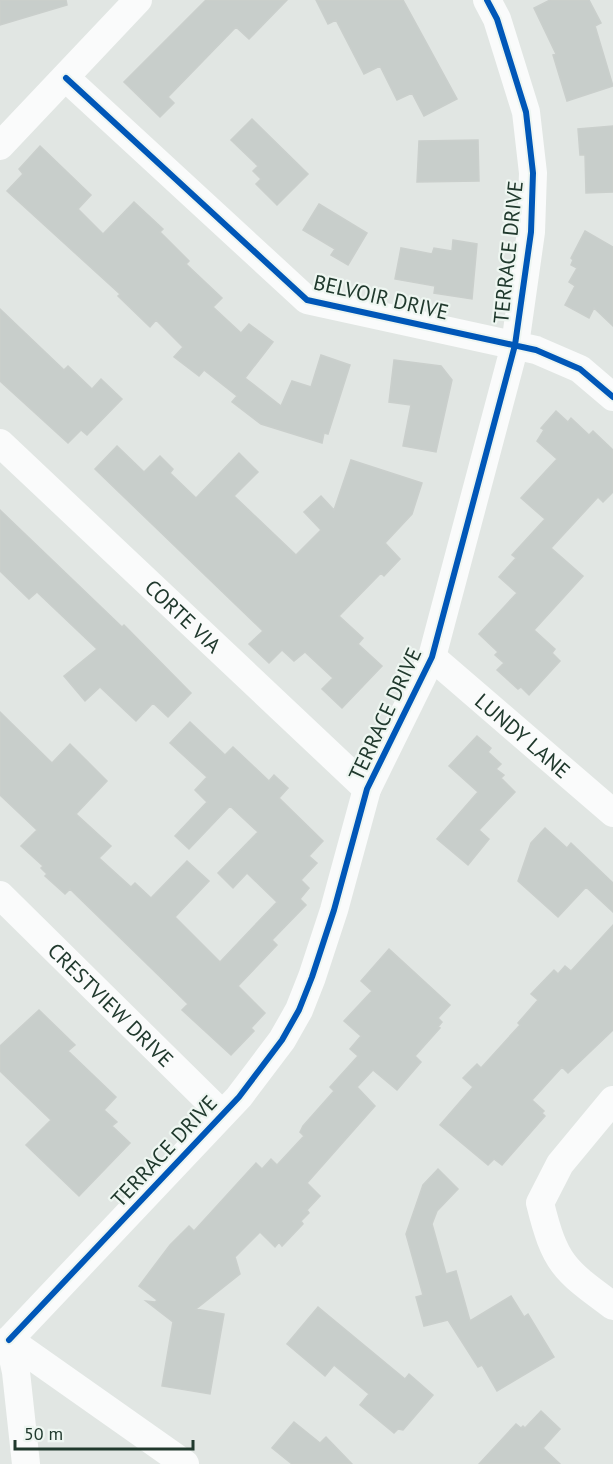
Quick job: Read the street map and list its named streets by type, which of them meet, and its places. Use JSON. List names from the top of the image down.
{
  "streets": {
    "street": [
      "TERRACE DRIVE",
      "BELVOIR DRIVE",
      "CORTE VIA",
      "LUNDY LANE",
      "CRESTVIEW DRIVE"
    ]
  },
  "crossings": [
    ["TERRACE DRIVE", "BELVOIR DRIVE"],
    ["TERRACE DRIVE", "CORTE VIA"],
    ["TERRACE DRIVE", "LUNDY LANE"],
    ["TERRACE DRIVE", "CRESTVIEW DRIVE"]
  ],
  "scale_bar": "50 m"
}
